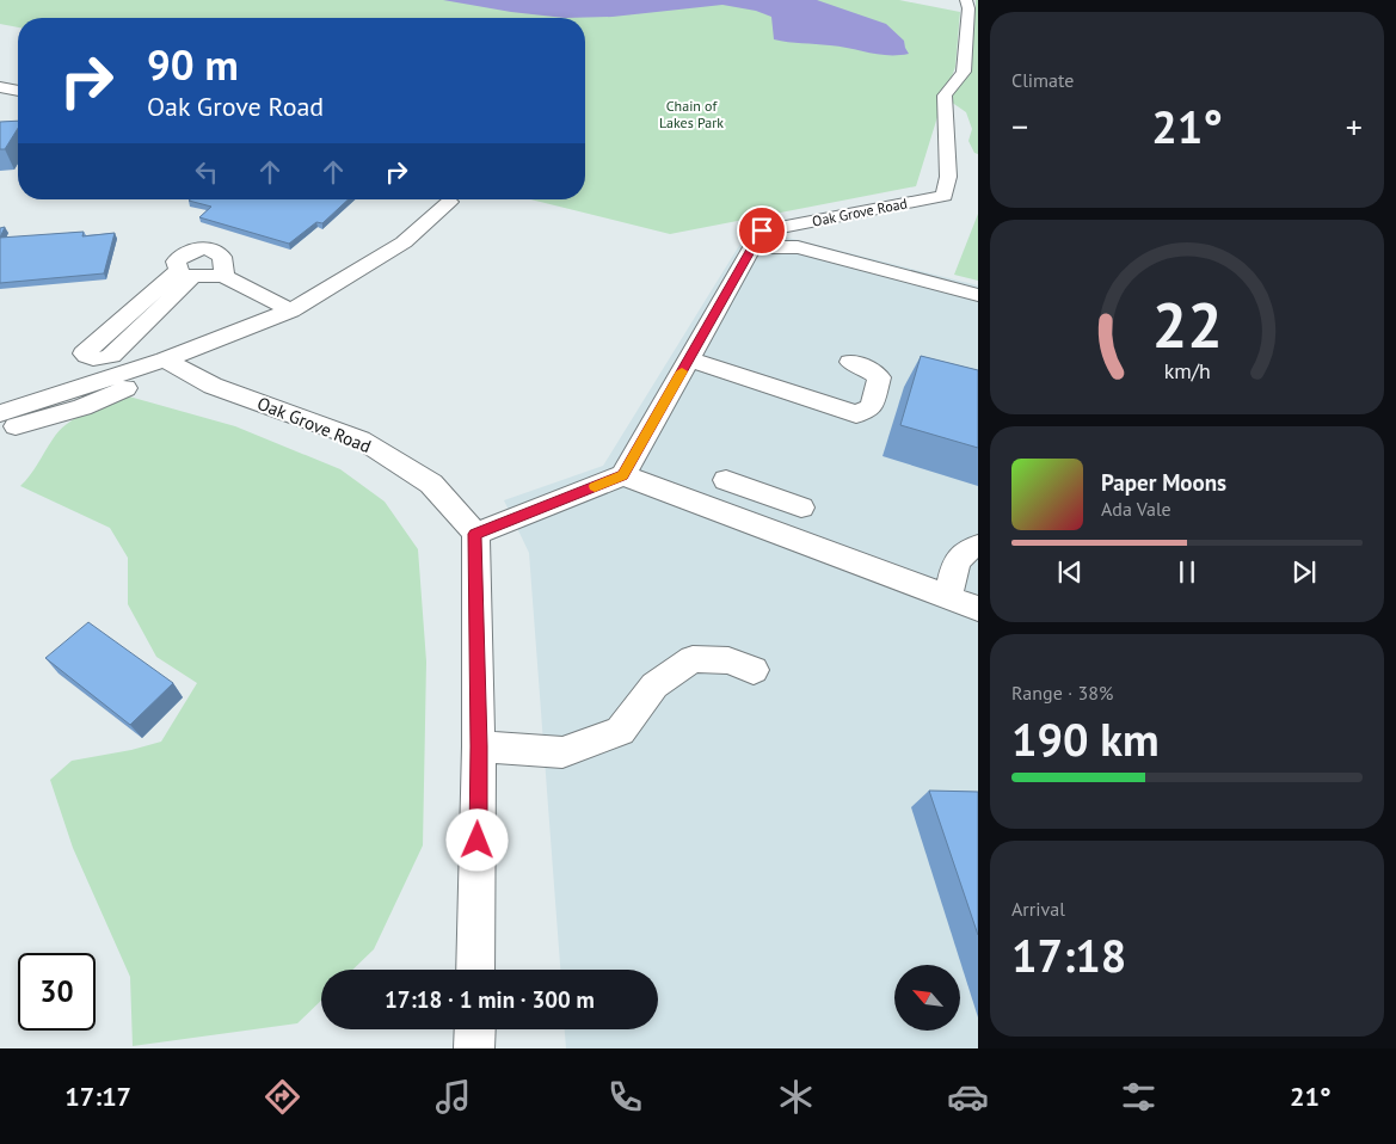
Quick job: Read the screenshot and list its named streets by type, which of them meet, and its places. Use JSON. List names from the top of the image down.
{
  "streets": {
    "street": ["Oak Grove Road"]
  },
  "parks": ["Chain of Lakes Park"],
  "north": "top left",
  "page": {
    "tile": [
      "Climate",
      ["Range · 38%", "190 km"],
      ["Arrival", "17:18"]
    ],
    "turn": ["90 m", "Oak Grove Road"],
    "heat": ["−", "21°", "+"],
    "song": ["Paper Moons", "Ada Vale"],
    "limit": "30",
    "trip": "17:18 · 1 min · 300 m",
    "tabs": ["17:17", "21°"],
    "gauge": ["22", "km/h"]
  }
}
